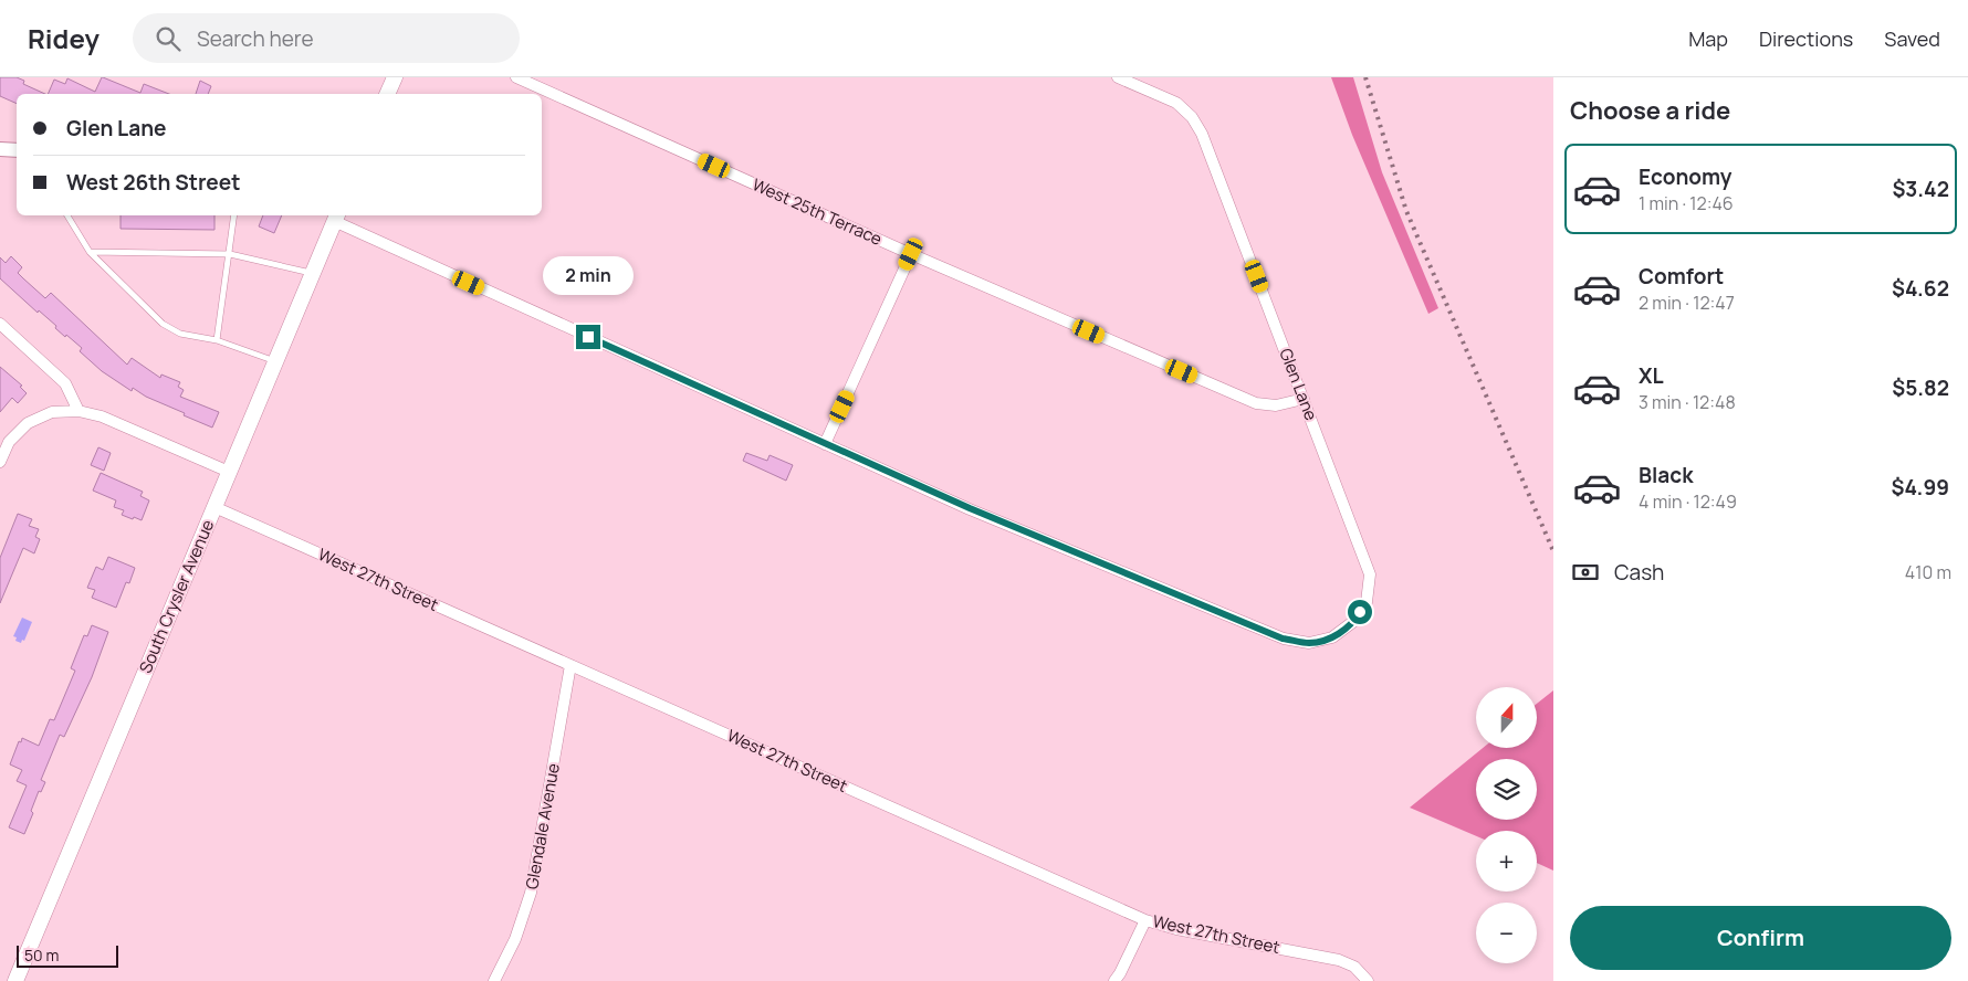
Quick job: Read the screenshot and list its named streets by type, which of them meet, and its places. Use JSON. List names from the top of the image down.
{
  "streets": {
    "main road": ["South Crysler Avenue"],
    "street": [
      "West 25th Terrace",
      "Glen Lane",
      "West 27th Street",
      "Glendale Avenue"
    ]
  },
  "crossings": [
    ["West 25th Terrace", "Glen Lane"],
    ["West 27th Street", "South Crysler Avenue"],
    ["West 27th Street", "Glendale Avenue"]
  ],
  "scale_bar": "50 m",
  "north": "top",
  "page": {
    "header": "Ridey",
    "search": "Search here",
    "nav": ["Map", "Directions", "Saved"],
    "heading": "Choose a ride",
    "banner": ["Glen Lane", "West 26th Street"],
    "list": [
      {
        "name": "Economy",
        "note": "1 min · 12:46",
        "value": "$3.42"
      },
      {
        "name": "Comfort",
        "note": "2 min · 12:47",
        "value": "$4.62"
      },
      {
        "name": "XL",
        "note": "3 min · 12:48",
        "value": "$5.82"
      },
      {
        "name": "Black",
        "note": "4 min · 12:49",
        "value": "$4.99"
      }
    ],
    "bubble": "2 min",
    "pay": ["Cash", "410 m"],
    "map_buttons": ["+", "−"],
    "buttons": "Confirm",
    "scale": "50 m"
  }
}
